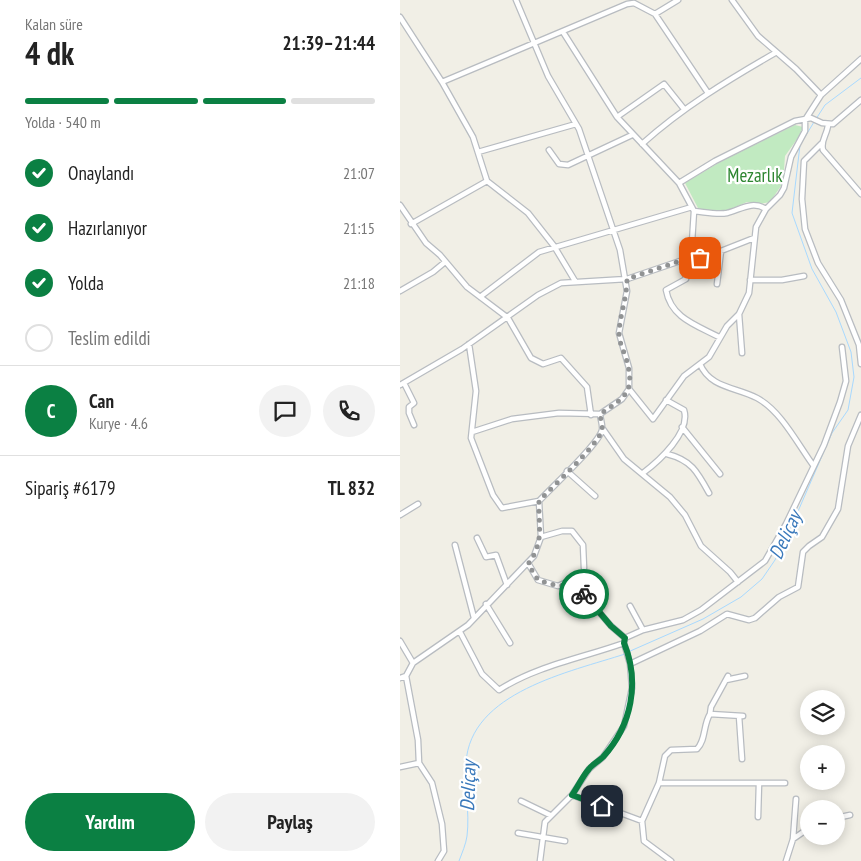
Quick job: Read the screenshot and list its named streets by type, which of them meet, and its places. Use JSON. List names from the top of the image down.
{
  "water": ["Deliçay"],
  "parks": ["Mezarlık"],
  "page": {
    "heading": ["4 dk", "Kalan süre", "21:39–21:44"],
    "panel": [
      "Can",
      "Kurye · 4.6",
      "Sipariş #6179",
      "TL 832"
    ],
    "bar": "Yolda · 540 m",
    "list": [
      ["Onaylandı", "21:07"],
      ["Hazırlanıyor", "21:15"],
      ["Yolda", "21:18"],
      "Teslim edildi"
    ],
    "round": "C",
    "map_buttons": ["+", "−"],
    "buttons": ["Yardım", "Paylaş"]
  }
}
